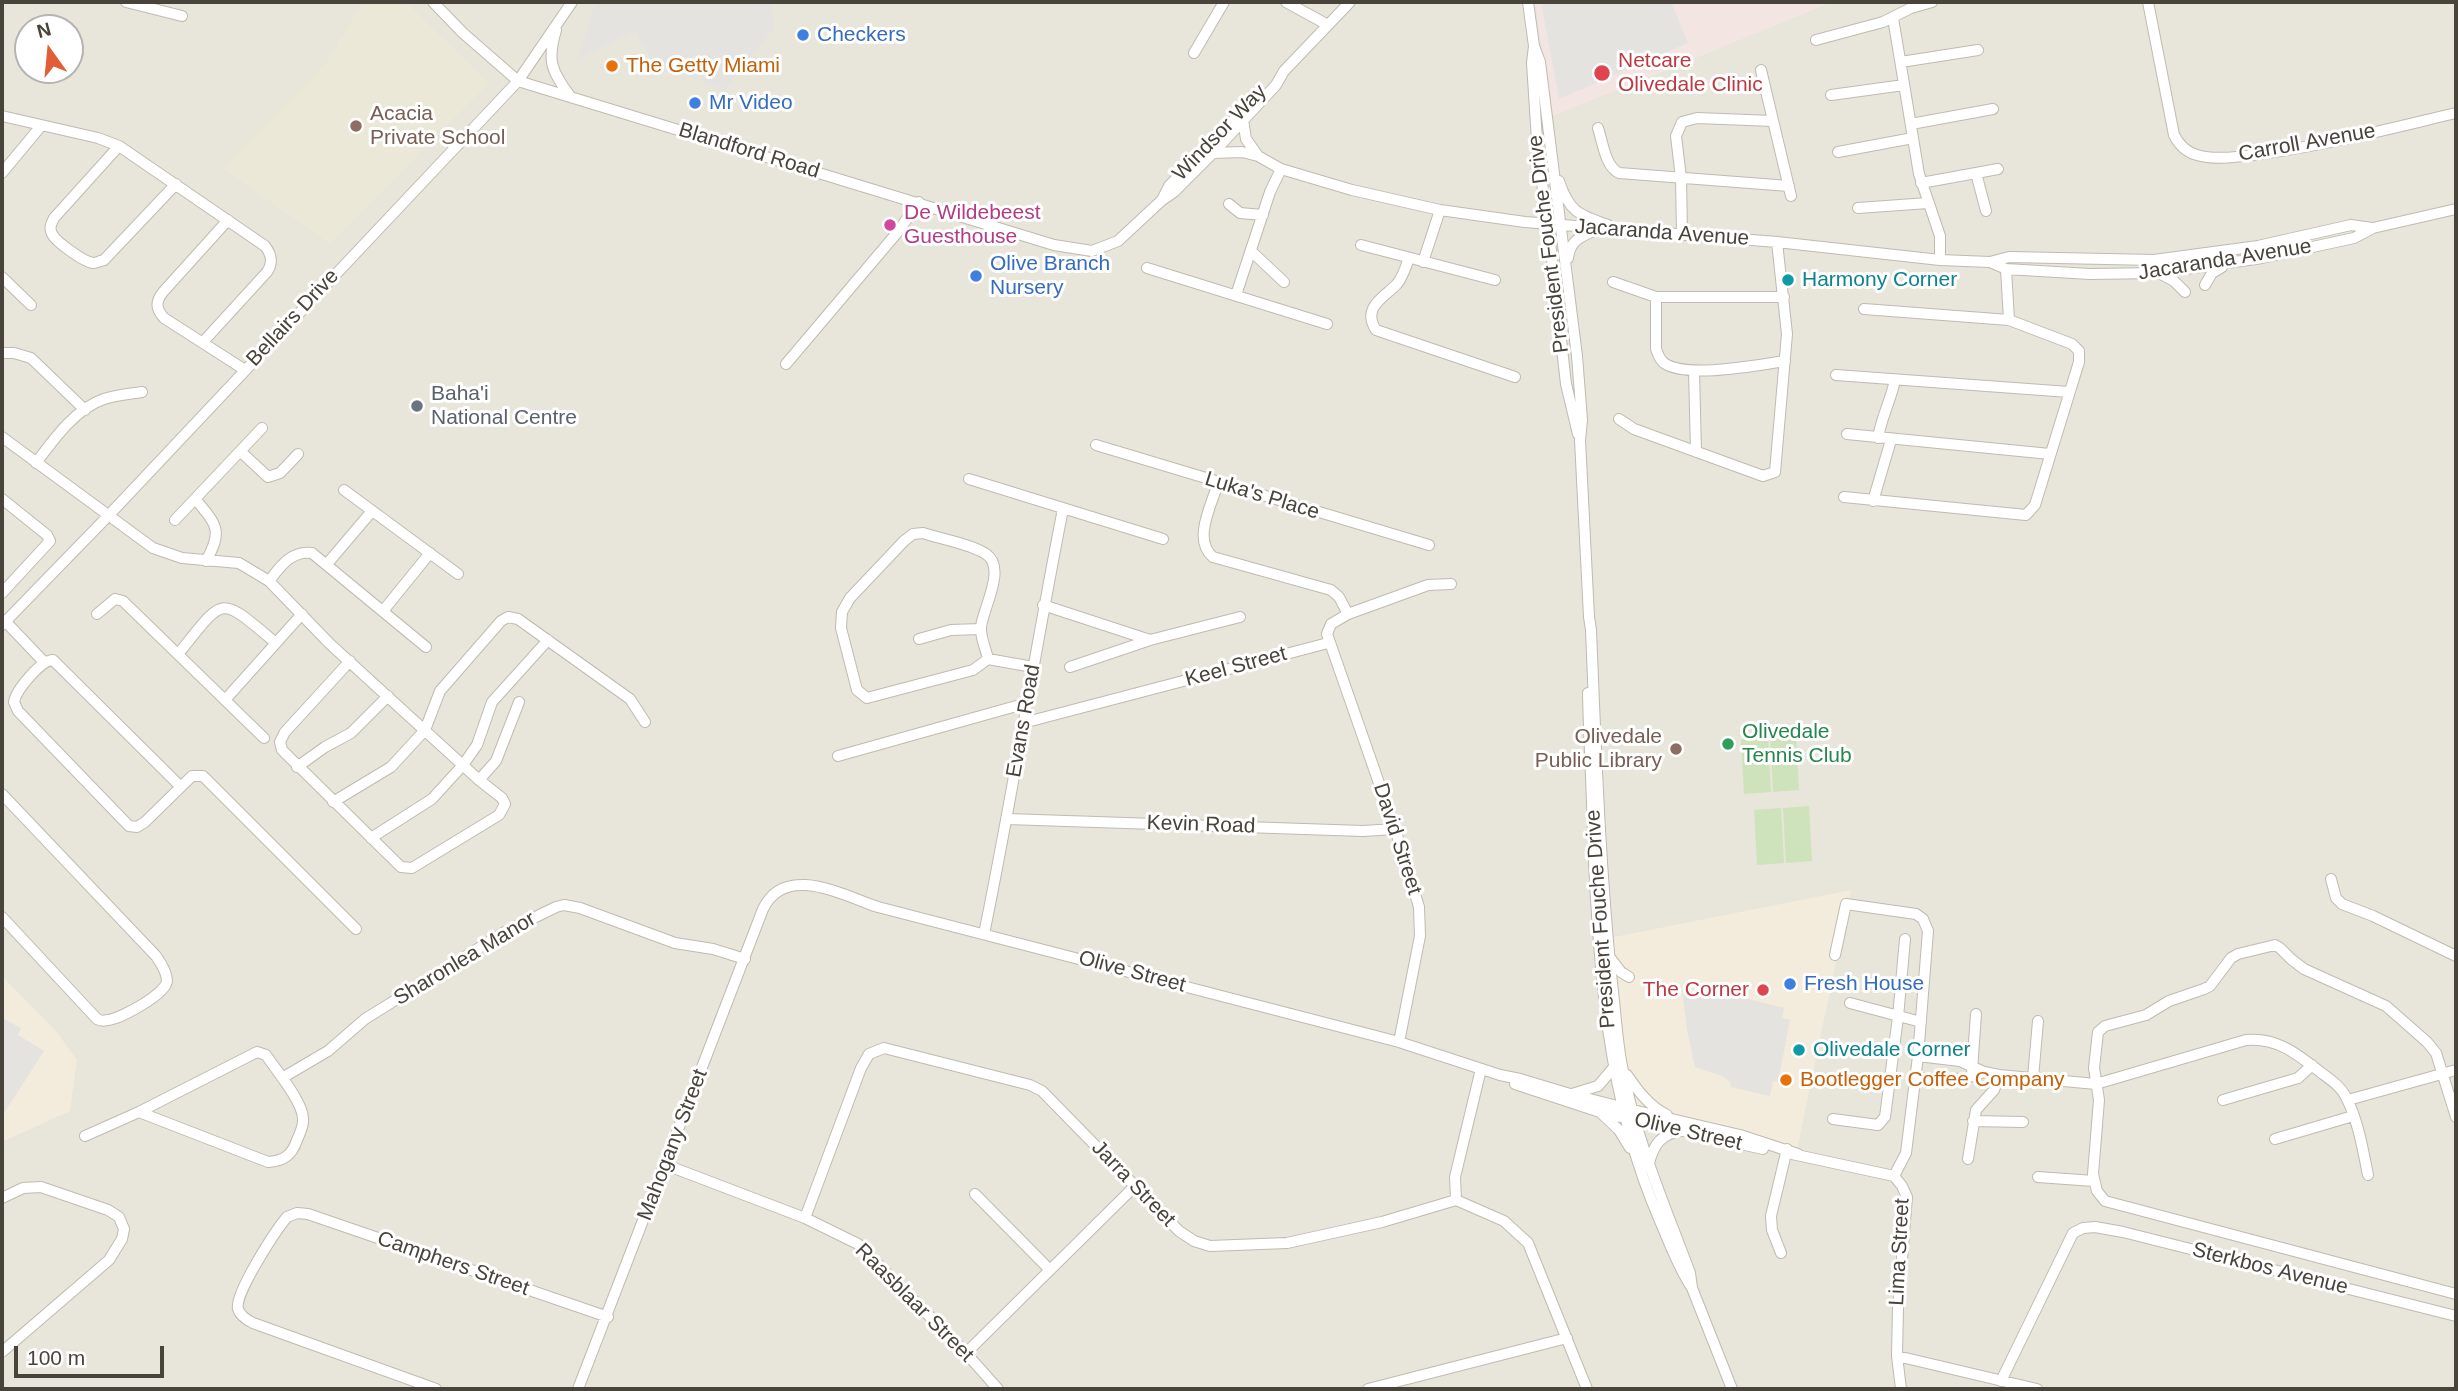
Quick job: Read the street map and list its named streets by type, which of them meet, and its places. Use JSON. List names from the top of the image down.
{
  "streets": {
    "street": [
      "Windsor Way",
      "Carroll Avenue",
      "Blandford Road",
      "Jacaranda Avenue",
      "President Fouche Drive",
      "Bellairs Drive",
      "Luka's Place",
      "Keel Street",
      "Evans Road",
      "Kevin Road",
      "David Street",
      "Sharonlea Manor",
      "Olive Street",
      "Mahogany Street",
      "Jarra Street",
      "Lima Street",
      "Camphers Street",
      "Sterkbos Avenue",
      "Raasblaar Street"
    ]
  },
  "crossings": [
    ["Windsor Way", "Blandford Road"],
    ["Windsor Way", "Jacaranda Avenue"],
    ["Blandford Road", "Bellairs Drive"],
    ["Jacaranda Avenue", "President Fouche Drive"],
    ["President Fouche Drive", "Olive Street"],
    ["Keel Street", "Evans Road"],
    ["Keel Street", "David Street"],
    ["Evans Road", "Kevin Road"],
    ["Evans Road", "Olive Street"],
    ["Kevin Road", "David Street"],
    ["David Street", "Olive Street"],
    ["Sharonlea Manor", "Mahogany Street"],
    ["Olive Street", "Mahogany Street"],
    ["Olive Street", "Lima Street"],
    ["Mahogany Street", "Camphers Street"],
    ["Mahogany Street", "Raasblaar Street"],
    ["Jarra Street", "Raasblaar Street"]
  ],
  "places": [
    "Checkers",
    "The Getty Miami",
    "Netcare Olivedale Clinic",
    "Mr Video",
    "Acacia Private School",
    "De Wildebeest Guesthouse",
    "Olive Branch Nursery",
    "Harmony Corner",
    "Baha'i National Centre",
    "Olivedale Tennis Club",
    "Olivedale Public Library",
    "Fresh House",
    "The Corner",
    "Olivedale Corner",
    "Bootlegger Coffee Company"
  ],
  "scale_bar": "100 m",
  "north": "top"
}
